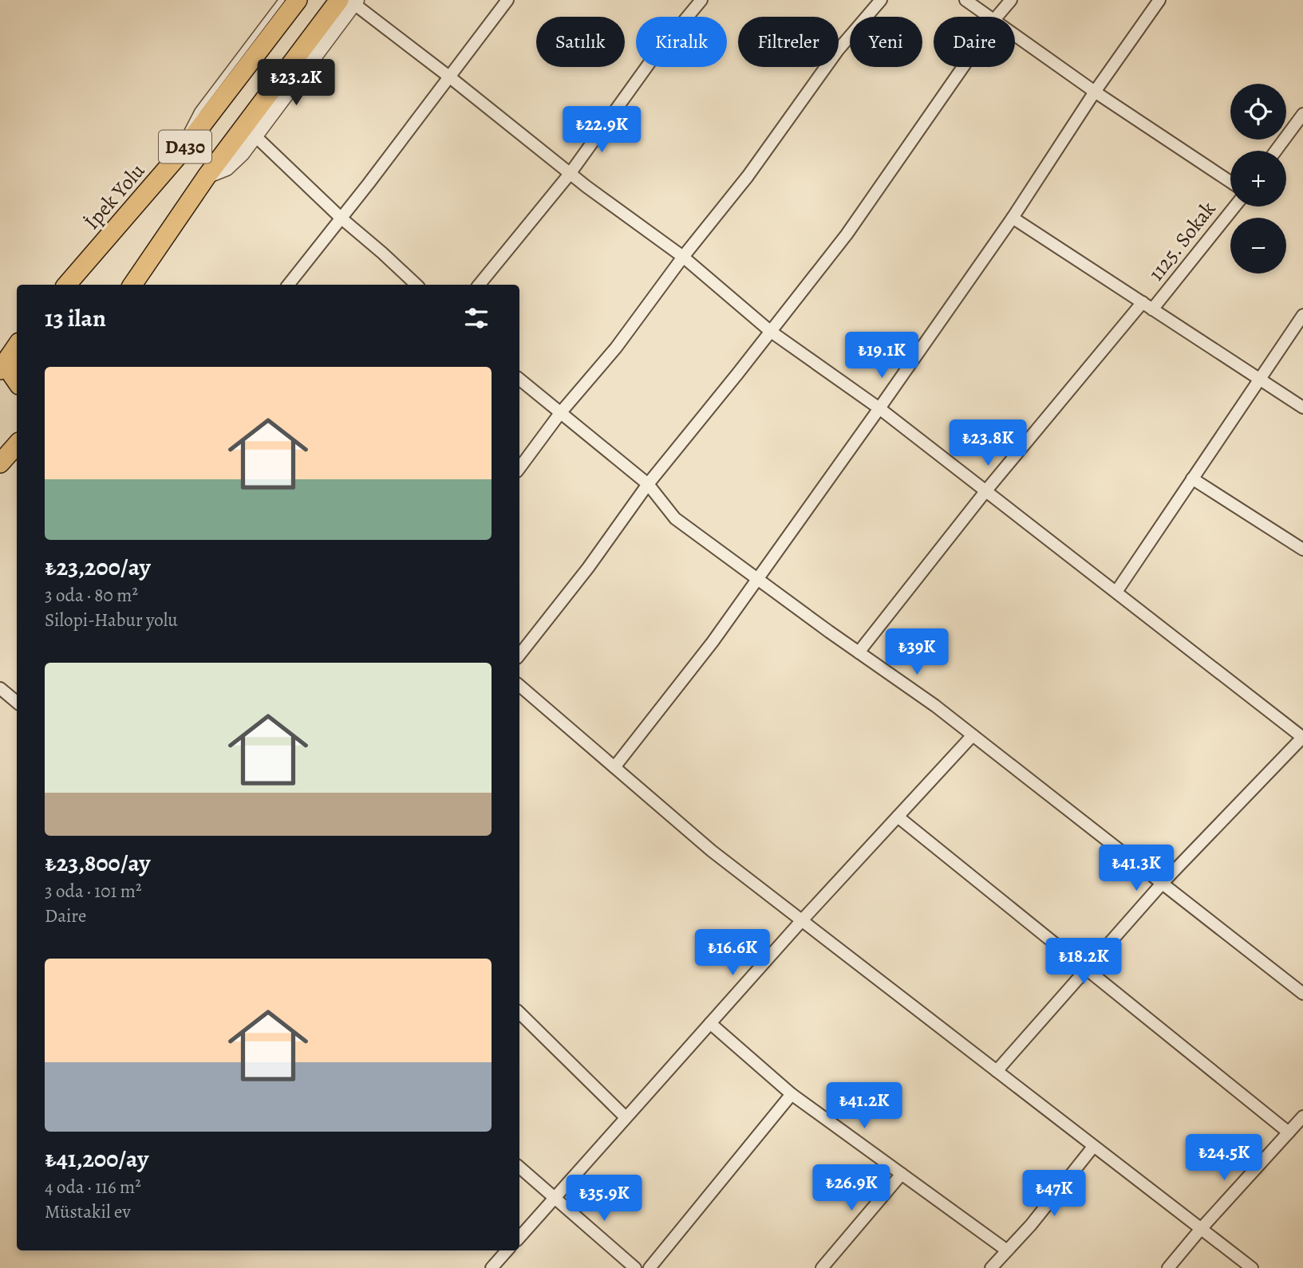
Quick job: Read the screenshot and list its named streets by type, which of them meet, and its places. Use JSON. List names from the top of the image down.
{
  "streets": {
    "highway": ["D430", "İpek Yolu"],
    "street": ["1125. Sokak"]
  },
  "page": {
    "chip": [
      "Satılık",
      "Kiralık",
      "Filtreler",
      "Yeni",
      "Daire"
    ],
    "price": [
      "₺23.2K",
      "₺22.9K",
      "₺19.1K",
      "₺23.8K",
      "₺39K",
      "₺41.3K",
      "₺16.6K",
      "₺18.2K",
      "₺41.2K",
      "₺24.5K",
      "₺26.9K",
      "₺47K",
      "₺35.9K"
    ],
    "map_buttons": ["+", "−"],
    "heading": "13 ilan",
    "list": [
      {
        "name": "₺23,200/ay",
        "note": "3 oda · 80 m² · Silopi-Habur yolu"
      },
      {
        "name": "₺23,800/ay",
        "note": "3 oda · 101 m² · Daire"
      },
      {
        "name": "₺41,200/ay",
        "note": "4 oda · 116 m² · Müstakil ev"
      }
    ]
  }
}
